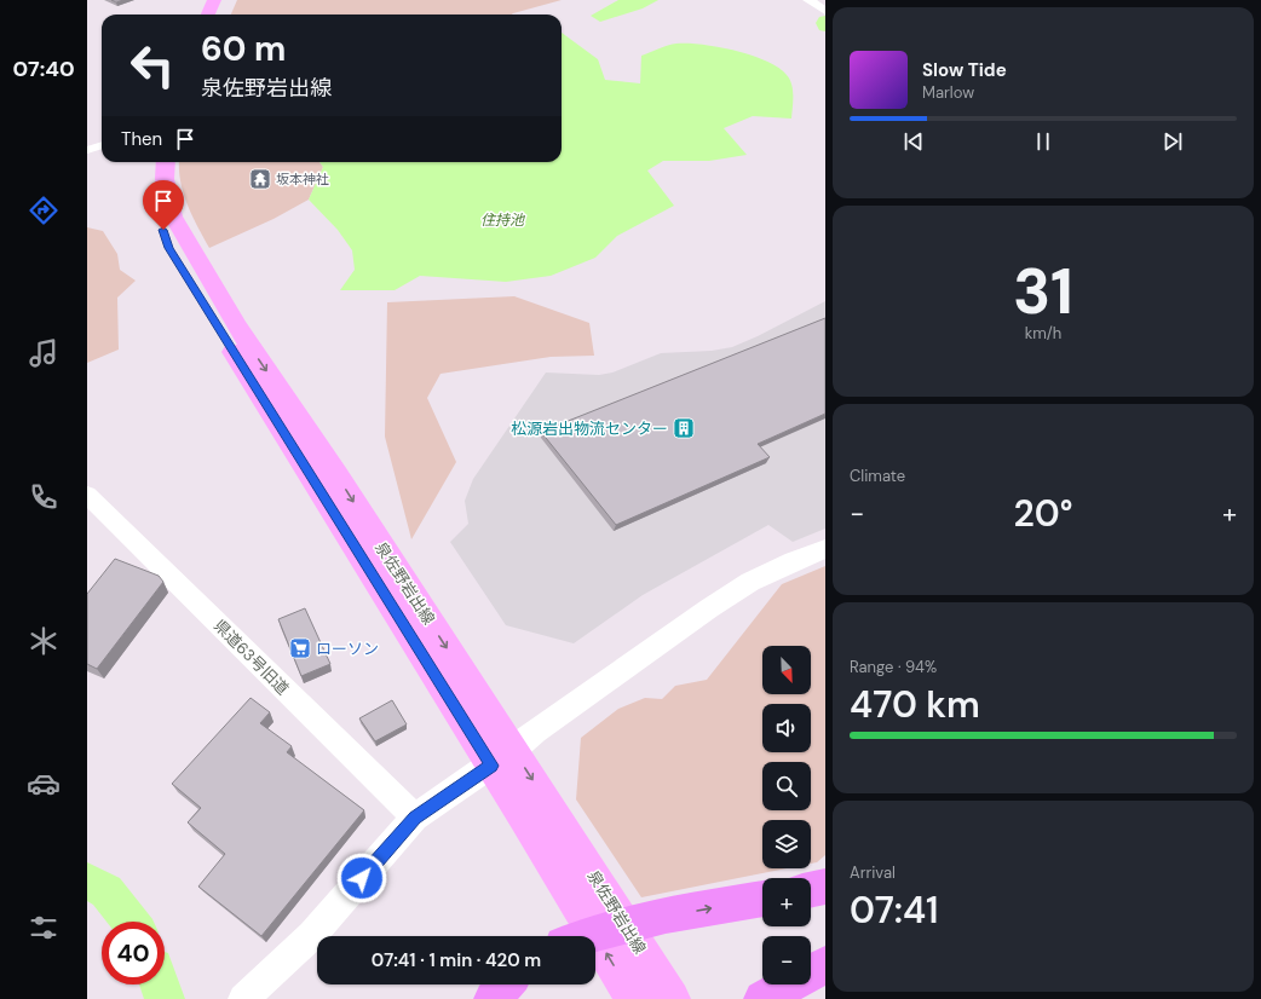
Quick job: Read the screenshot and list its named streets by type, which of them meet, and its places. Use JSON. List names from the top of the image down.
{
  "streets": {
    "main road": ["泉佐野岩出線"],
    "street": ["県道63号旧道"]
  },
  "water": ["住持池"],
  "places": {
    "temple": ["坂本神社"],
    "building": ["松源岩出物流センター"],
    "supermarket": ["ローソン"]
  },
  "north": "bottom right",
  "page": {
    "tabs": "07:40",
    "turn": ["60 m", "泉佐野岩出線"],
    "song": ["Slow Tide", "Marlow"],
    "then": "Then",
    "tile": [
      ["31", "km/h"],
      "Climate",
      ["Range · 94%", "470 km"],
      ["Arrival", "07:41"]
    ],
    "heat": ["−", "20°", "+"],
    "map_buttons": ["+", "−"],
    "limit": "40",
    "trip": "07:41 · 1 min · 420 m"
  }
}
